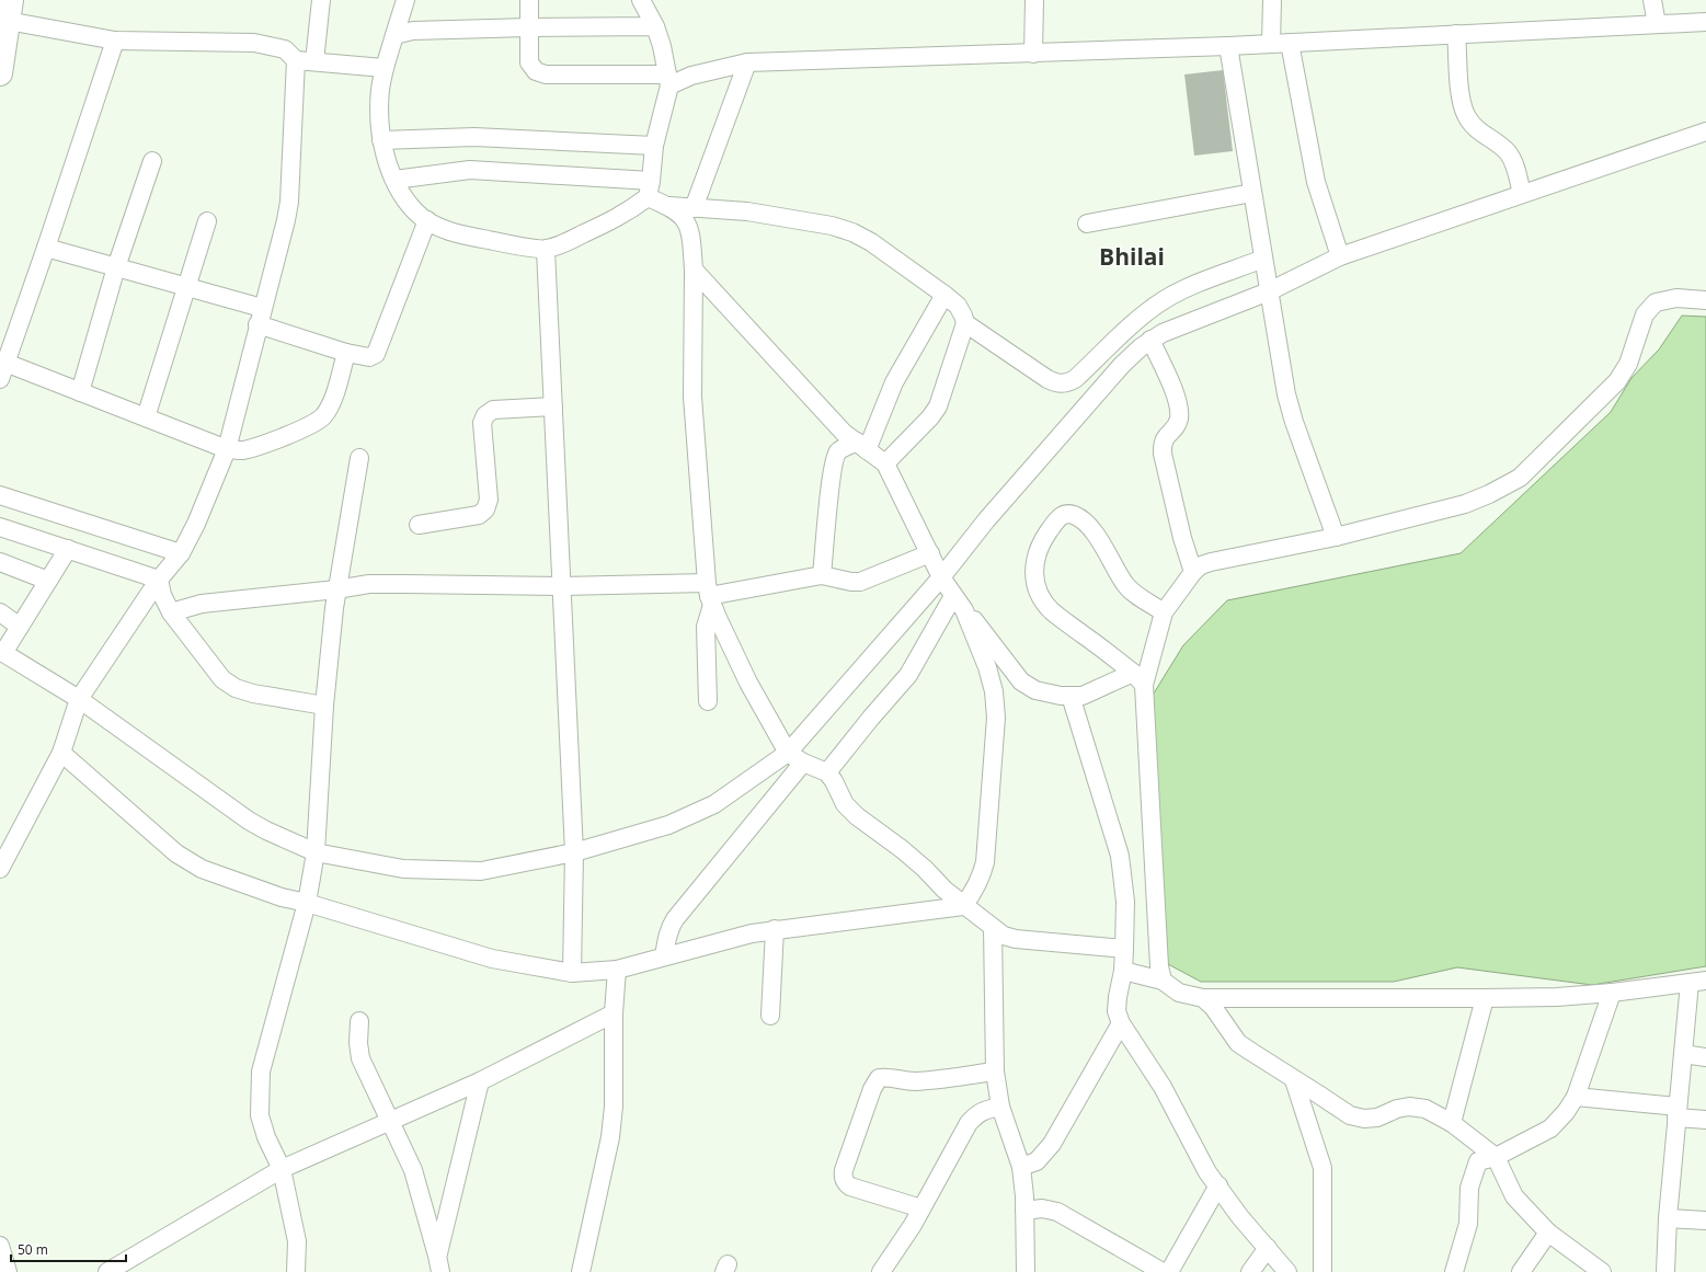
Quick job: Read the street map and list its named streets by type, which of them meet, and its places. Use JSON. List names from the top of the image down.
{
  "districts": ["Bhilai"],
  "scale_bar": "50 m"
}
